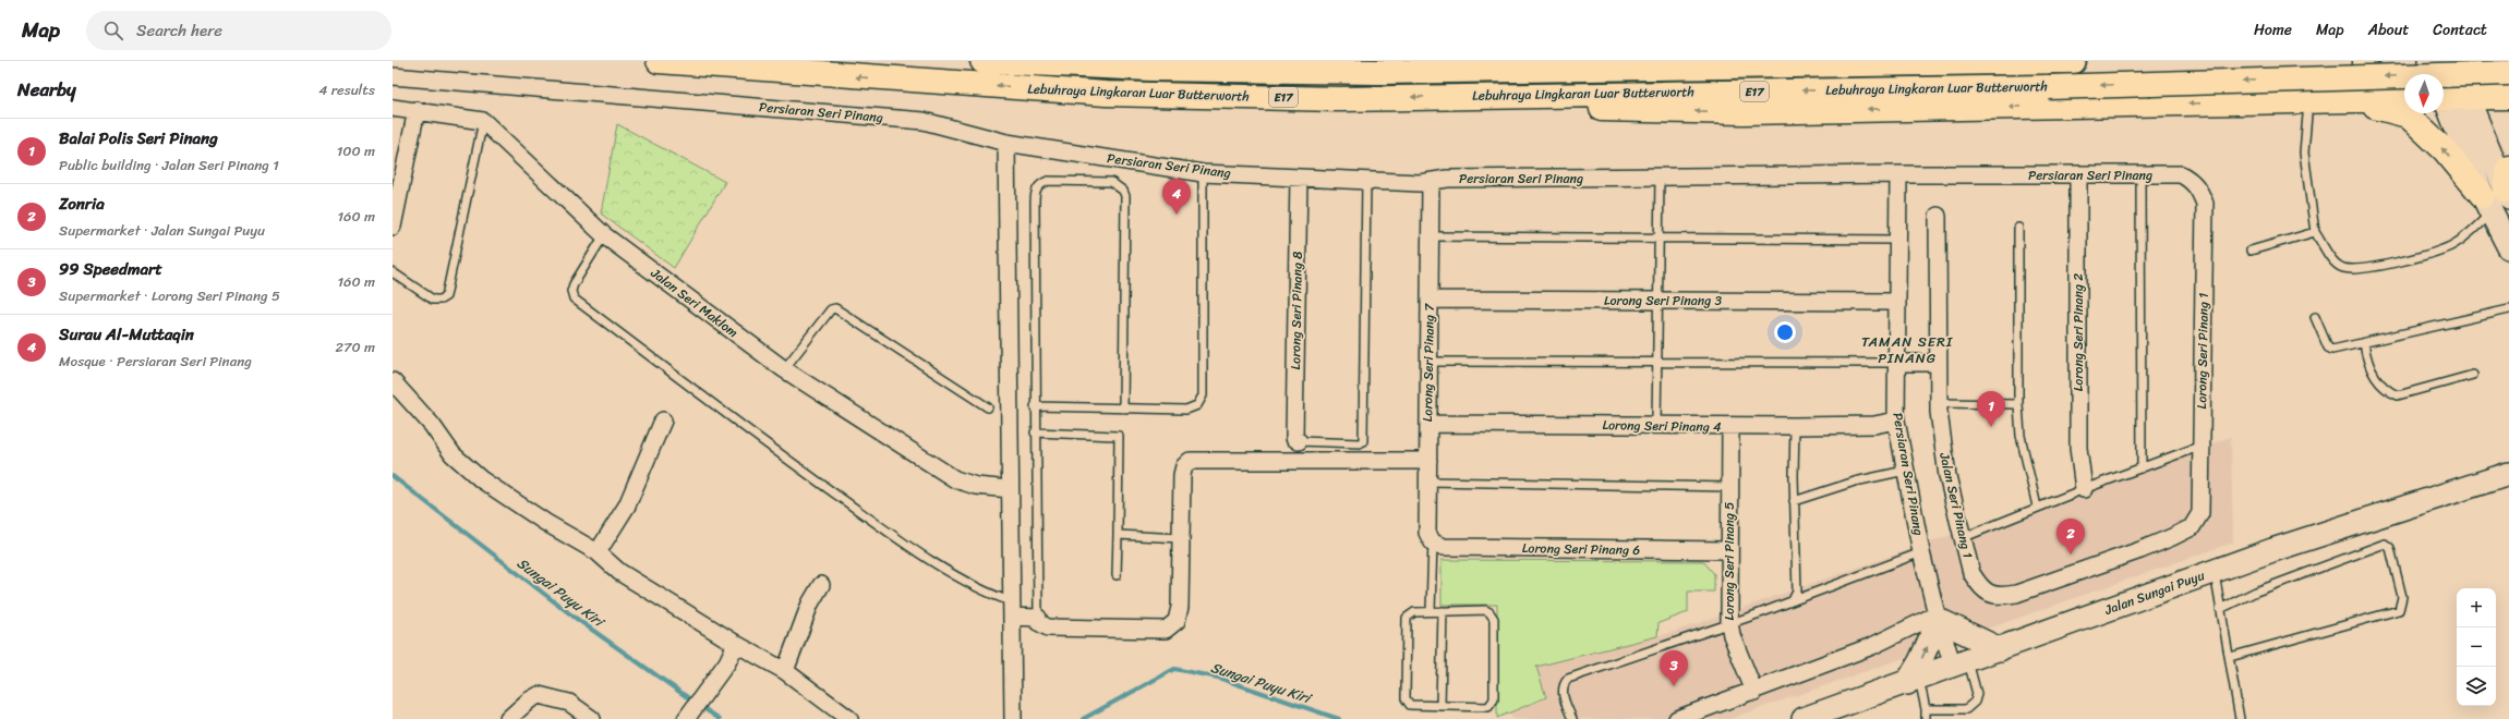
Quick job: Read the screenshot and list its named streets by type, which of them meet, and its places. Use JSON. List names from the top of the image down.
{
  "streets": {
    "highway": ["Lebuhraya Lingkaran Luar Butterworth", "E17"],
    "main road": ["Jalan Sungai Puyu"],
    "street": [
      "Persiaran Seri Pinang",
      "Lorong Seri Pinang 3",
      "Jalan Seri Maklom",
      "Lorong Seri Pinang 8",
      "Lorong Seri Pinang 2",
      "Lorong Seri Pinang 1",
      "Lorong Seri Pinang 7",
      "Lorong Seri Pinang 4",
      "Jalan Seri Pinang 1",
      "Lorong Seri Pinang 6",
      "Lorong Seri Pinang 5"
    ]
  },
  "crossings": [
    ["Persiaran Seri Pinang", "Lorong Seri Pinang 3"],
    ["Persiaran Seri Pinang", "Lorong Seri Pinang 8"],
    ["Persiaran Seri Pinang", "Lorong Seri Pinang 2"],
    ["Persiaran Seri Pinang", "Lorong Seri Pinang 1"],
    ["Persiaran Seri Pinang", "Lorong Seri Pinang 7"],
    ["Persiaran Seri Pinang", "Lorong Seri Pinang 4"],
    ["Persiaran Seri Pinang", "Jalan Sungai Puyu"],
    ["Lorong Seri Pinang 3", "Lorong Seri Pinang 7"],
    ["Lorong Seri Pinang 1", "Jalan Seri Pinang 1"],
    ["Lorong Seri Pinang 7", "Lorong Seri Pinang 4"],
    ["Lorong Seri Pinang 7", "Lorong Seri Pinang 6"],
    ["Lorong Seri Pinang 4", "Lorong Seri Pinang 5"],
    ["Lorong Seri Pinang 6", "Lorong Seri Pinang 5"]
  ],
  "districts": ["TAMAN SERI PINANG"],
  "water": ["Sungai Puyu Kiri"],
  "north": "bottom",
  "page": {
    "header": "Map",
    "search": "Search here",
    "nav": [
      "Home",
      "Map",
      "About",
      "Contact"
    ],
    "heading": ["Nearby", "4 results"],
    "list": [
      {
        "mark": "1",
        "name": "Balai Polis Seri Pinang",
        "note": "Public building · Jalan Seri Pinang 1",
        "value": "100 m"
      },
      {
        "mark": "2",
        "name": "Zonria",
        "note": "Supermarket · Jalan Sungai Puyu",
        "value": "160 m"
      },
      {
        "mark": "3",
        "name": "99 Speedmart",
        "note": "Supermarket · Lorong Seri Pinang 5",
        "value": "160 m"
      },
      {
        "mark": "4",
        "name": "Surau Al-Muttaqin",
        "note": "Mosque · Persiaran Seri Pinang",
        "value": "270 m"
      }
    ],
    "pins": [
      "4",
      "1",
      "2",
      "3"
    ],
    "map_buttons": ["+", "−"]
  }
}
